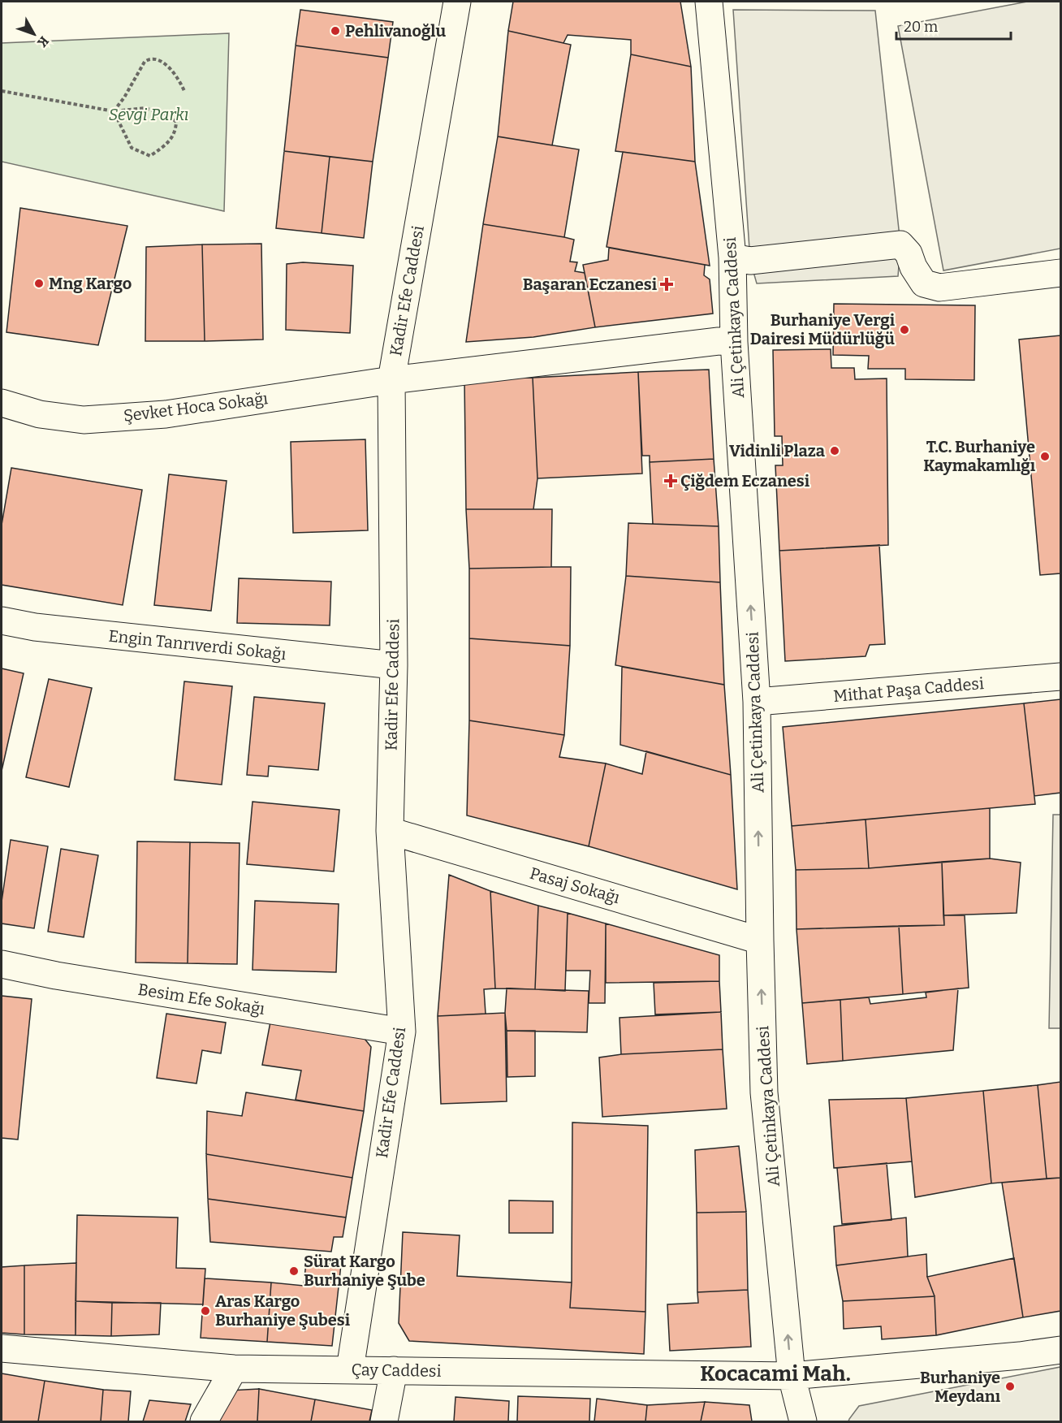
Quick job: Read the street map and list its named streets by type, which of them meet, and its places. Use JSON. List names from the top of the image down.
{
  "streets": {
    "street": [
      "Kadir Efe Caddesi",
      "Ali Çetinkaya Caddesi",
      "Şevket Hoca Sokağı",
      "Engin Tanrıverdi Sokağı",
      "Mithat Paşa Caddesi",
      "Pasaj Sokağı",
      "Besim Efe Sokağı",
      "Çay Caddesi"
    ]
  },
  "crossings": [
    ["Kadir Efe Caddesi", "Şevket Hoca Sokağı"],
    ["Kadir Efe Caddesi", "Engin Tanrıverdi Sokağı"],
    ["Kadir Efe Caddesi", "Pasaj Sokağı"],
    ["Kadir Efe Caddesi", "Besim Efe Sokağı"],
    ["Kadir Efe Caddesi", "Çay Caddesi"],
    ["Ali Çetinkaya Caddesi", "Şevket Hoca Sokağı"],
    ["Ali Çetinkaya Caddesi", "Mithat Paşa Caddesi"],
    ["Ali Çetinkaya Caddesi", "Pasaj Sokağı"],
    ["Ali Çetinkaya Caddesi", "Çay Caddesi"]
  ],
  "one_way": ["Ali Çetinkaya Caddesi"],
  "districts": ["Kocacami Mah."],
  "parks": ["Sevgi Parkı"],
  "places": {
    "other": [
      "Pehlivanoğlu",
      "Mng Kargo",
      "Burhaniye Vergi Dairesi Müdürlüğü",
      "Vidinli Plaza",
      "T.C. Burhaniye Kaymakamlığı",
      "Sürat Kargo Burhaniye Şube",
      "Aras Kargo Burhaniye Şubesi",
      "Burhaniye Meydanı"
    ],
    "health": ["Başaran Eczanesi", "Çiğdem Eczanesi"]
  },
  "scale_bar": "20 m",
  "north": "bottom right"
}
